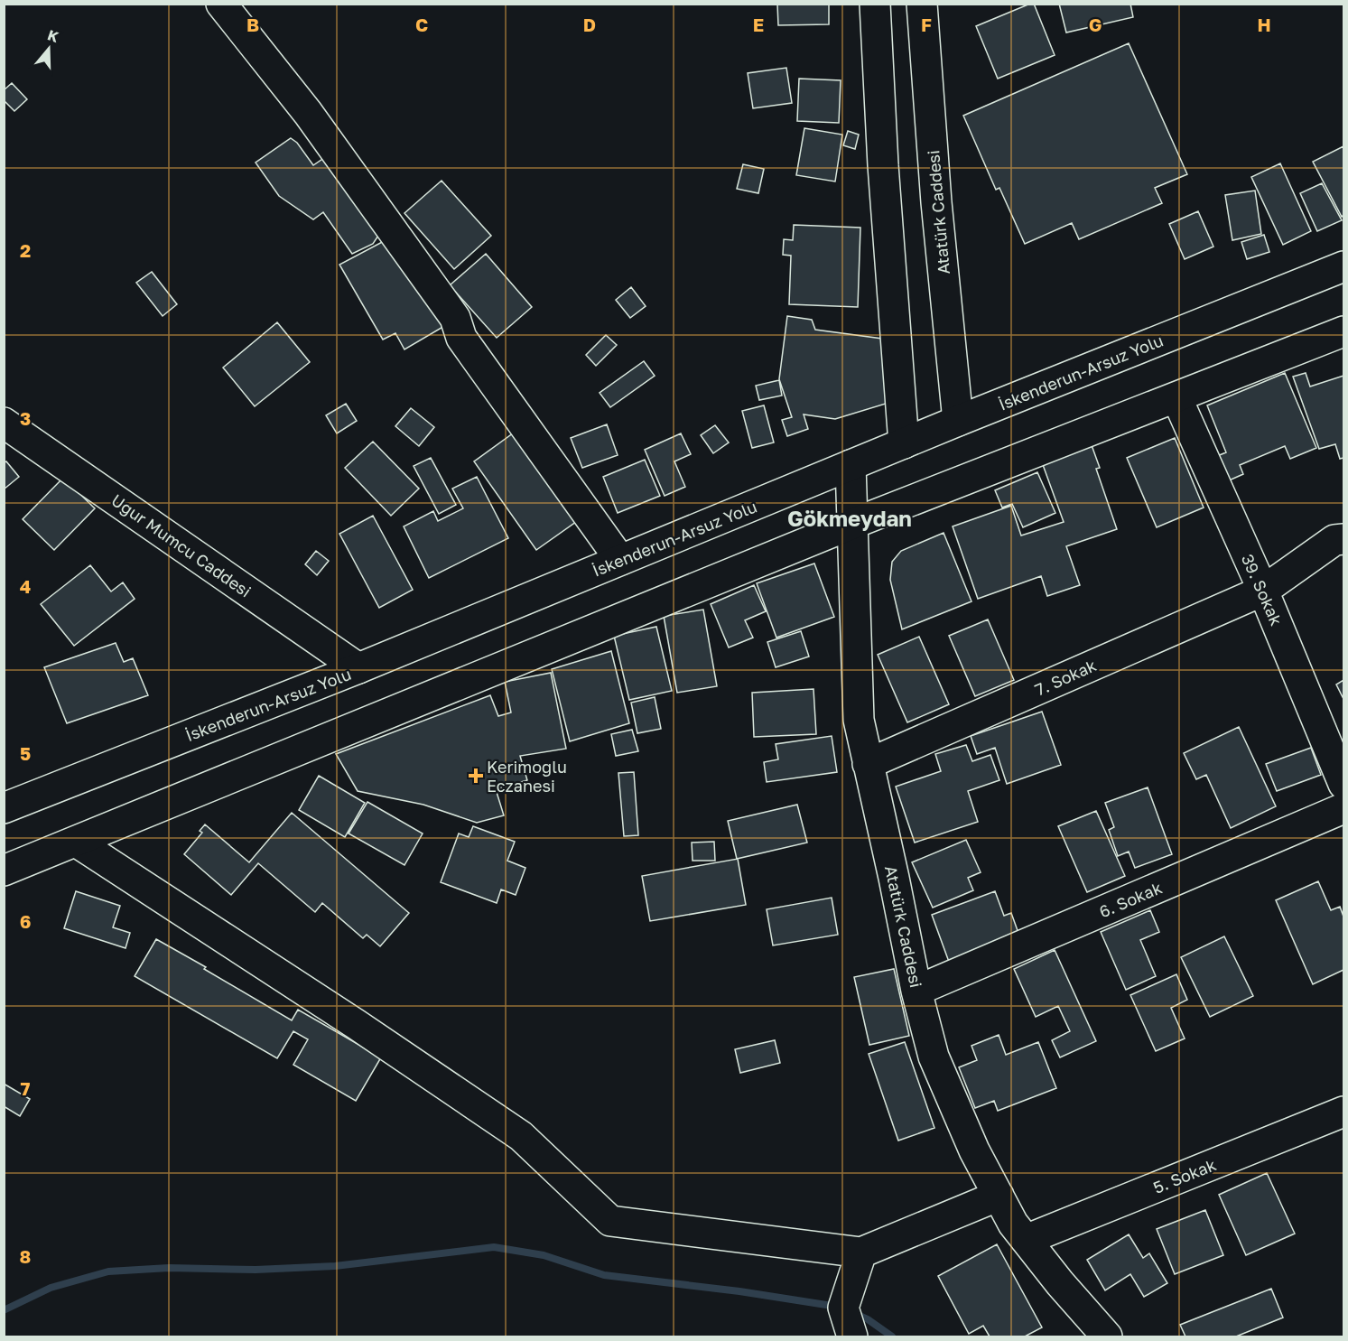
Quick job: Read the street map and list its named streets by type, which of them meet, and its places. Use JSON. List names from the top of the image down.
{
  "streets": {
    "street": [
      "Atatürk Caddesi",
      "İskenderun-Arsuz Yolu",
      "Uğur Mumcu Caddesi",
      "39. Sokak",
      "7. Sokak",
      "6. Sokak",
      "5. Sokak"
    ]
  },
  "crossings": [
    ["Atatürk Caddesi", "İskenderun-Arsuz Yolu"],
    ["Atatürk Caddesi", "7. Sokak"],
    ["Atatürk Caddesi", "6. Sokak"],
    ["Atatürk Caddesi", "5. Sokak"],
    ["İskenderun-Arsuz Yolu", "Uğur Mumcu Caddesi"],
    ["39. Sokak", "7. Sokak"]
  ],
  "districts": ["Gökmeydan"],
  "places": {
    "health": ["Kerimoğlu Eczanesi"]
  },
  "north": "top",
  "grid": {
    "columns": [
      "B",
      "C",
      "D",
      "E",
      "F",
      "G",
      "H"
    ],
    "rows": [
      "2",
      "3",
      "4",
      "5",
      "6",
      "7",
      "8"
    ]
  }
}
